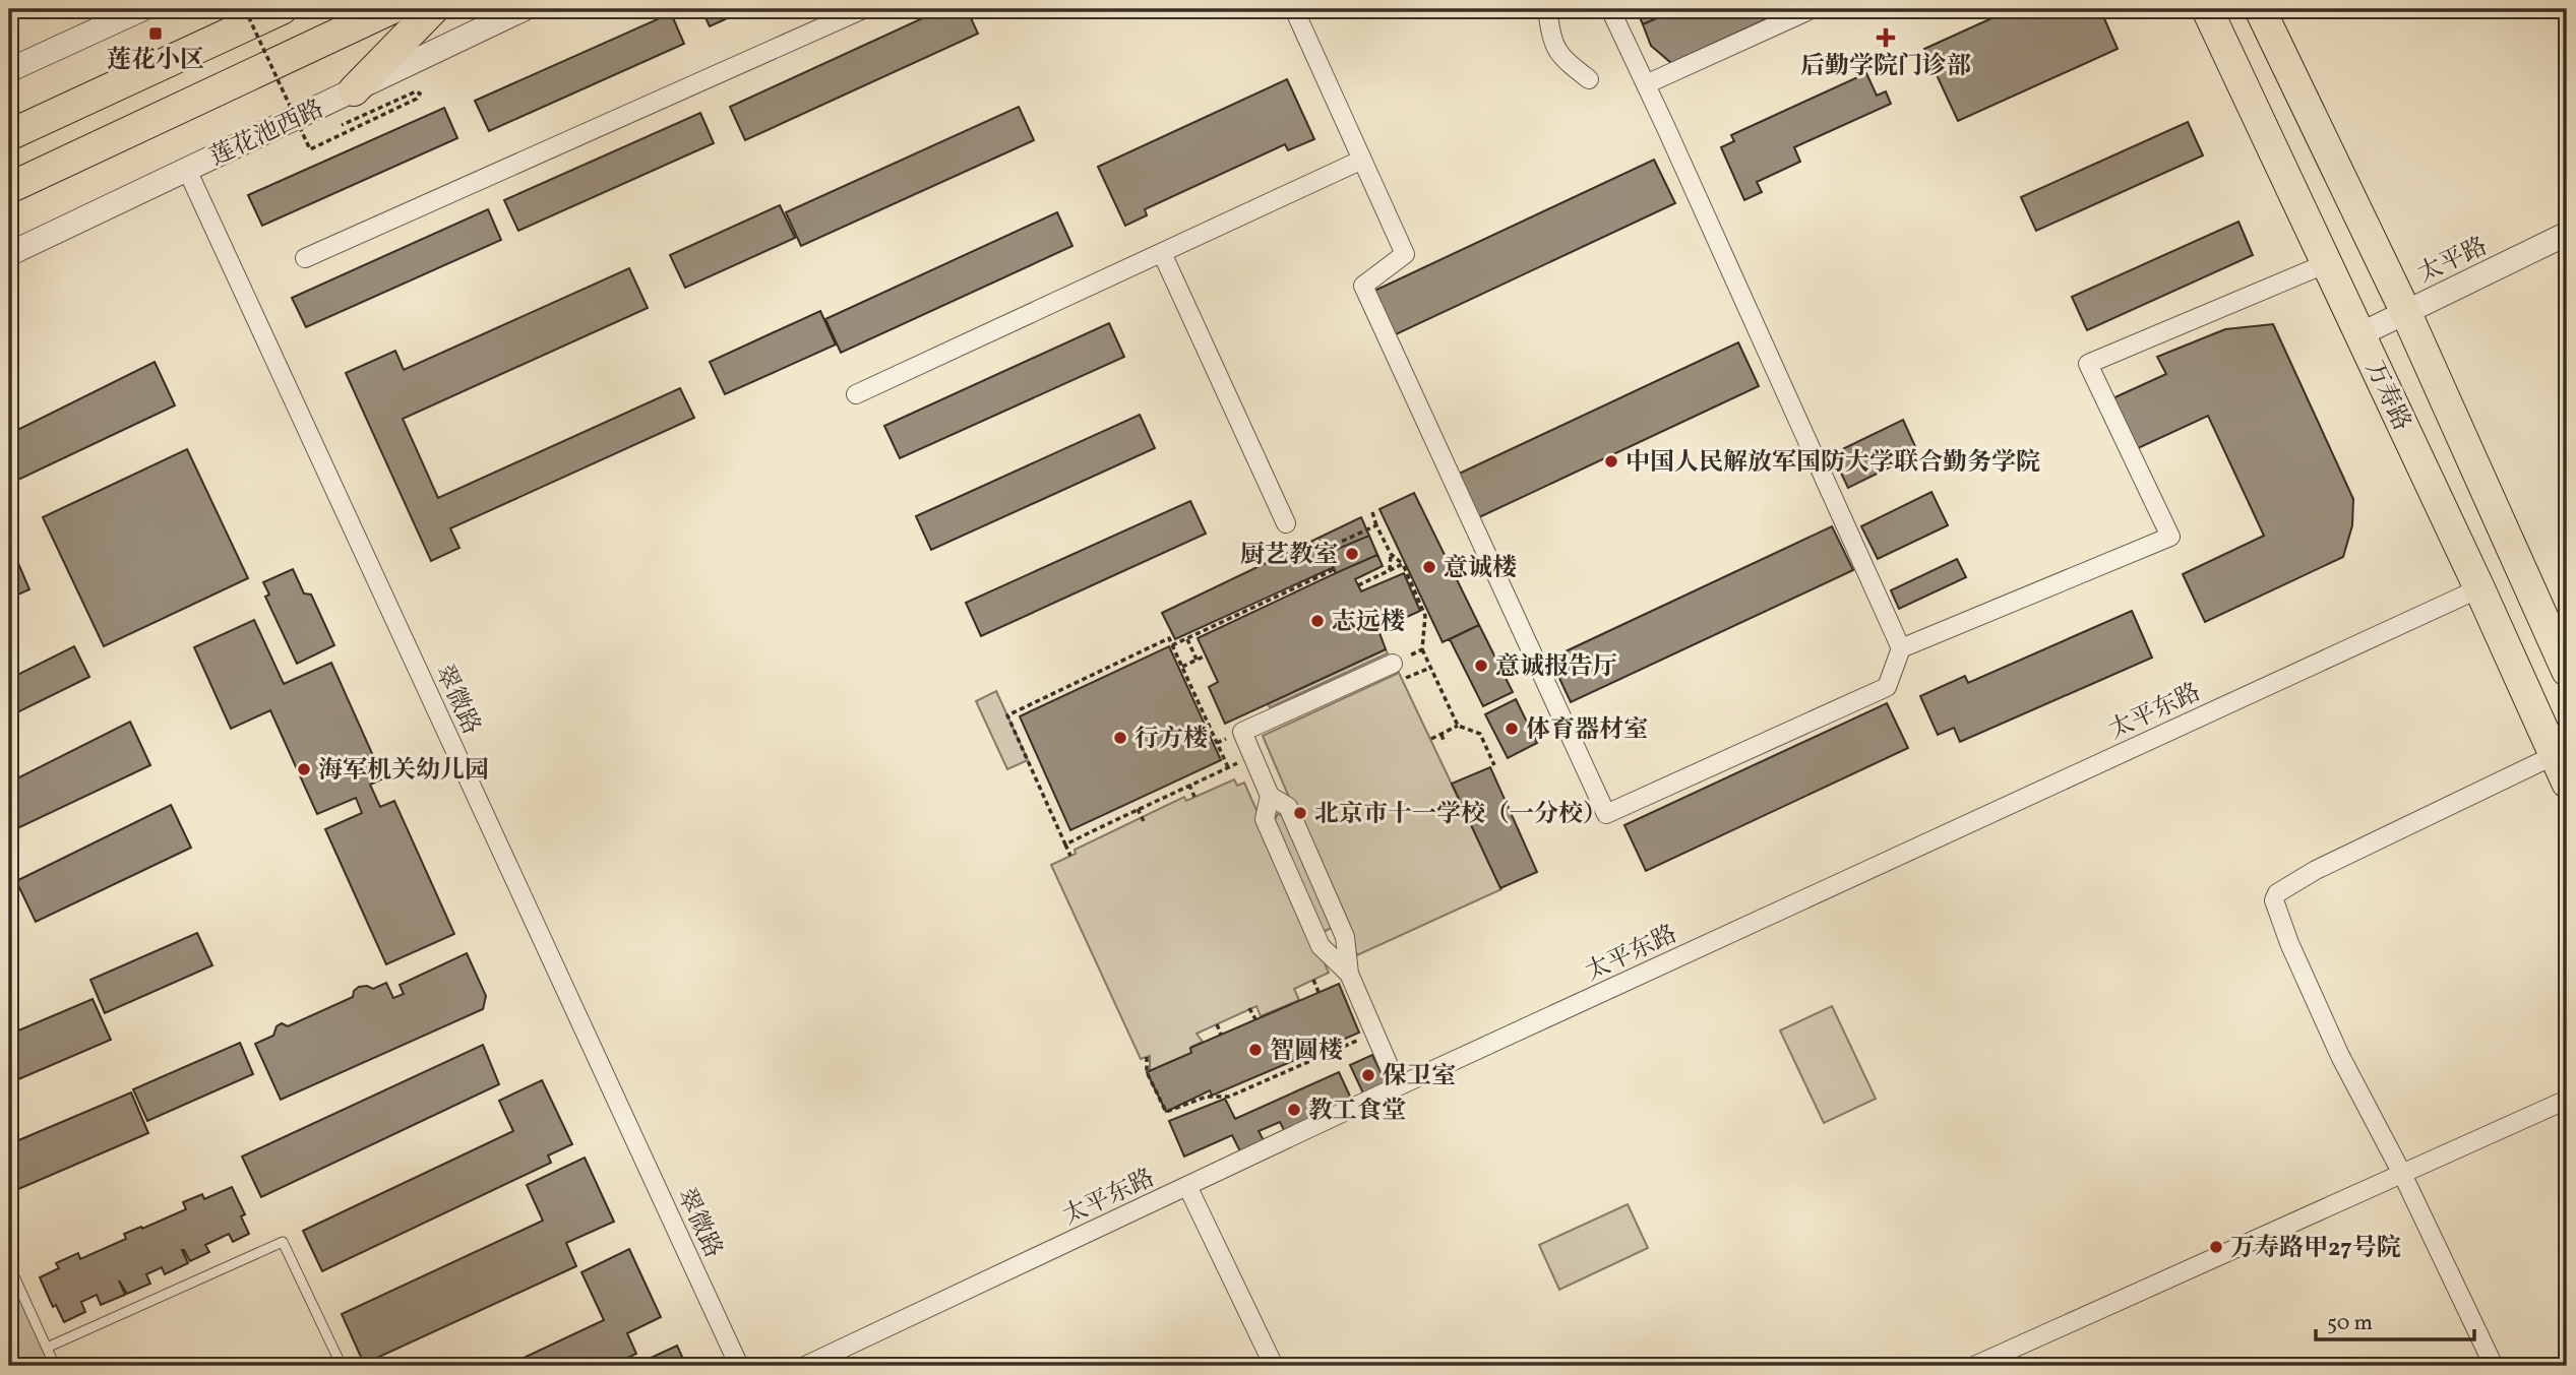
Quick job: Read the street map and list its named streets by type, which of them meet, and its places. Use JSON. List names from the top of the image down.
{
  "streets": {
    "main road": ["万寿路"],
    "street": [
      "莲花池西路",
      "太平路",
      "翠微路",
      "太平东路"
    ]
  },
  "crossings": [
    ["莲花池西路", "翠微路"],
    ["太平路", "万寿路"],
    ["万寿路", "太平东路"]
  ],
  "places": {
    "transit": ["莲花小区"],
    "health": ["后勤学院门诊部"],
    "other": [
      "中国人民解放军国防大学联合勤务学院",
      "厨艺教室",
      "意诚楼",
      "志远楼",
      "意诚报告厅",
      "体育器材室",
      "行方楼",
      "海军机关幼儿园",
      "北京市十一学校（一分校）",
      "智圆楼",
      "保卫室",
      "教工食堂",
      "万寿路甲27号院"
    ]
  },
  "scale_bar": "50 m"
}
